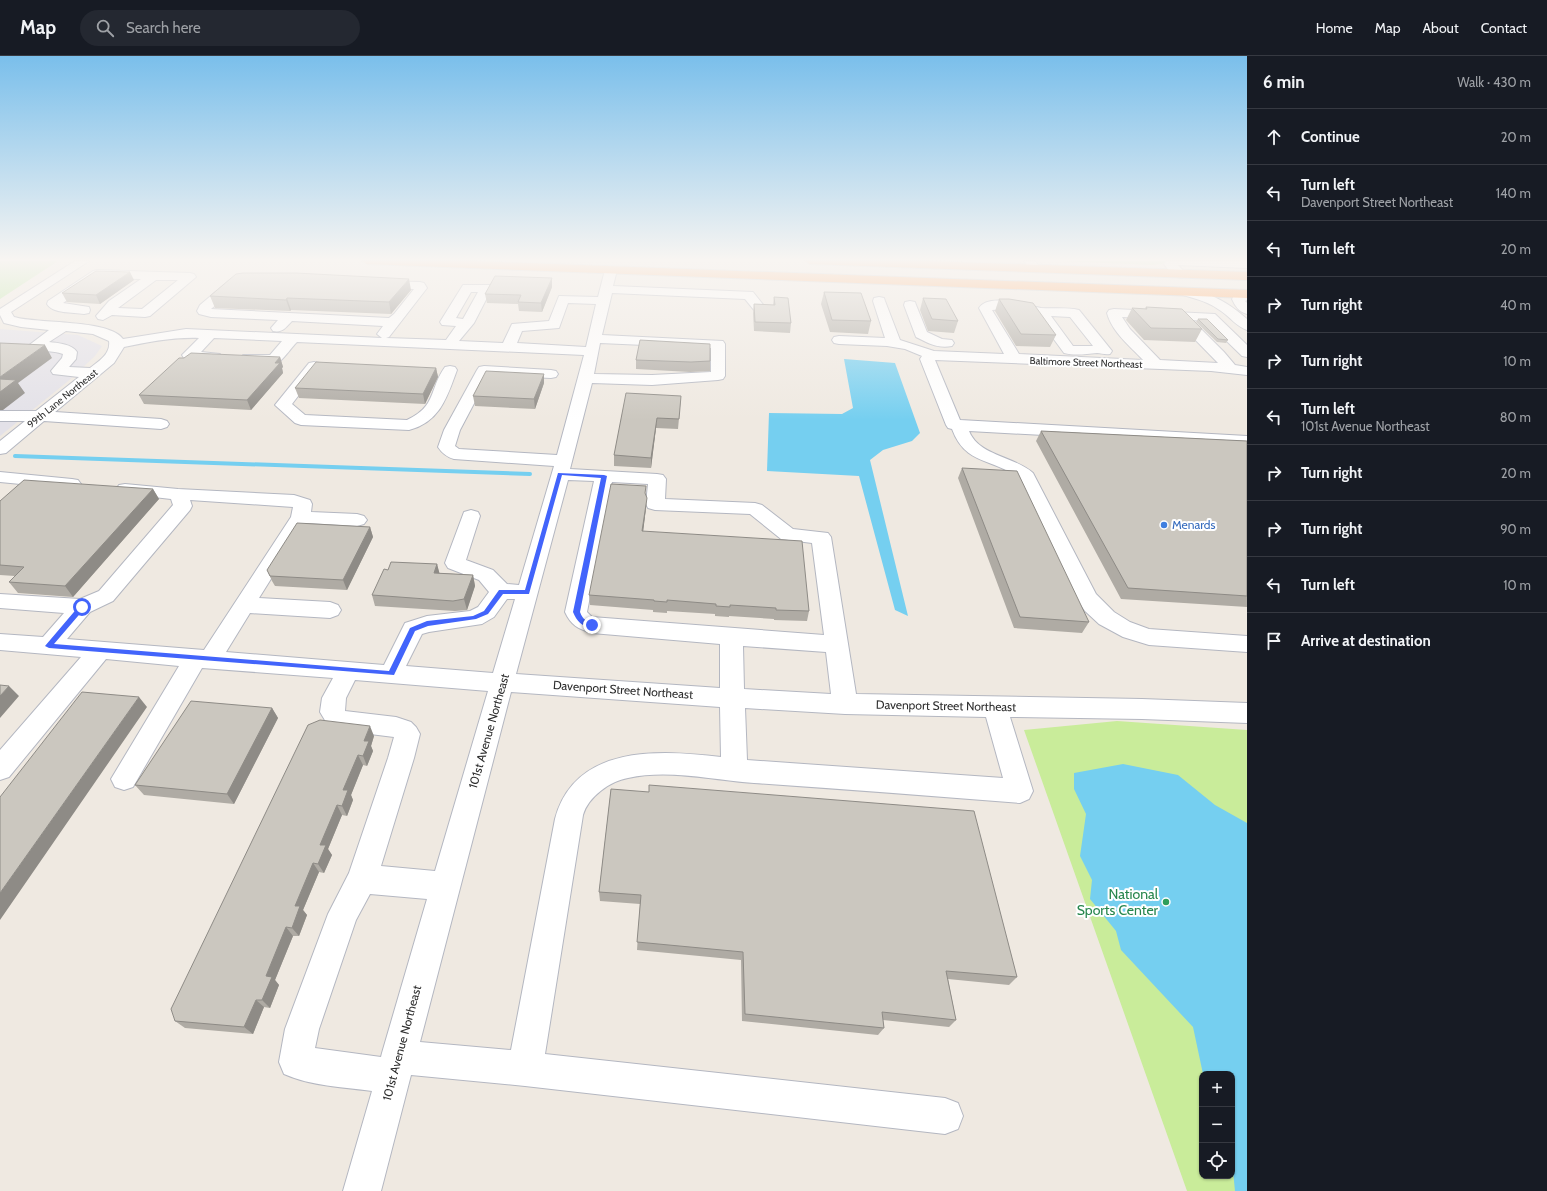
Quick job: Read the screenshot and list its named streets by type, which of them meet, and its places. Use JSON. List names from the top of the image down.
{
  "streets": {
    "street": [
      "Baltimore Street Northeast",
      "99th Lane Northeast",
      "Davenport Street Northeast",
      "101st Avenue Northeast"
    ]
  },
  "crossings": [
    ["Davenport Street Northeast", "101st Avenue Northeast"]
  ],
  "places": ["Menards", "National Sports Center"],
  "page": {
    "header": "Map",
    "search": "Search here",
    "nav": [
      "Home",
      "Map",
      "About",
      "Contact"
    ],
    "heading": ["6 min", "Walk · 430 m"],
    "list": [
      ["Continue", "20 m"],
      ["Turn left", "Davenport Street Northeast", "140 m"],
      ["Turn left", "20 m"],
      ["Turn right", "40 m"],
      ["Turn right", "10 m"],
      ["Turn left", "101st Avenue Northeast", "80 m"],
      ["Turn right", "20 m"],
      ["Turn right", "90 m"],
      ["Turn left", "10 m"],
      "Arrive at destination"
    ],
    "map_buttons": ["+", "−"]
  }
}
